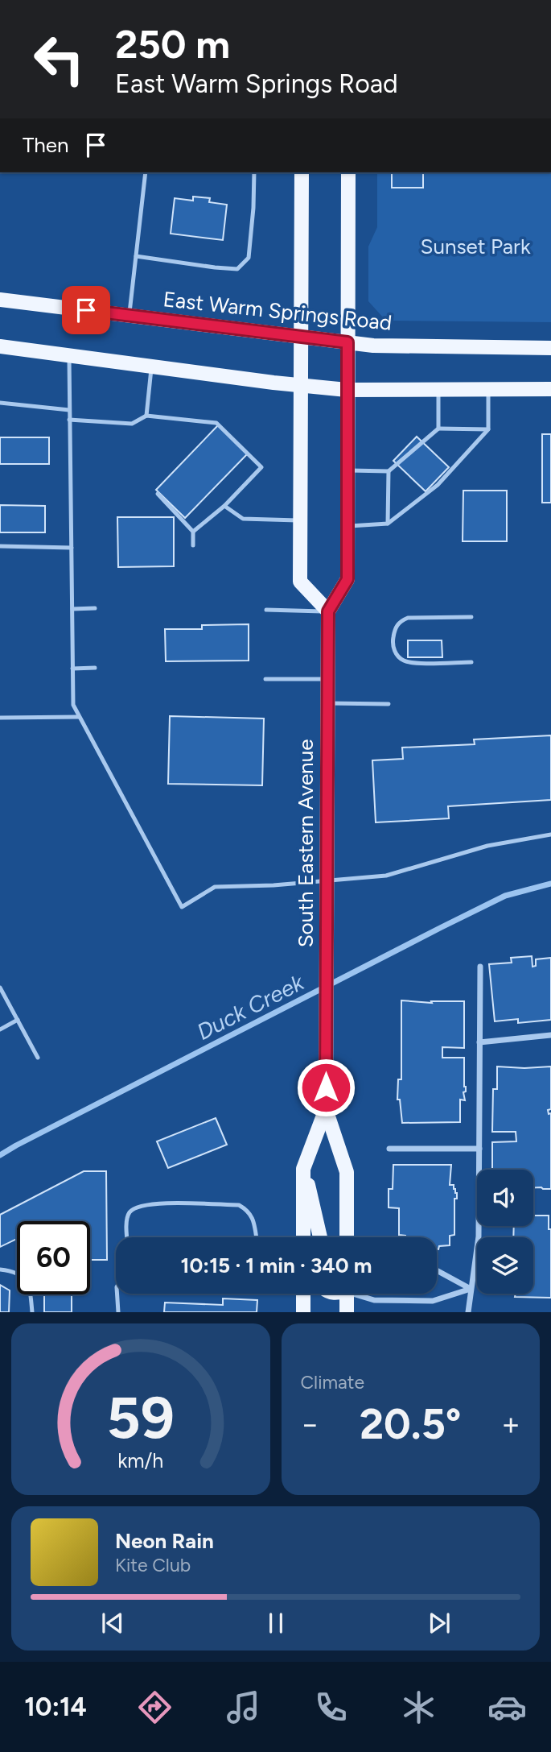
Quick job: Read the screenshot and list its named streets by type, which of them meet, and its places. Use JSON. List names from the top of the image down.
{
  "streets": {
    "main road": ["East Warm Springs Road", "South Eastern Avenue"]
  },
  "water": ["Duck Creek"],
  "parks": ["Sunset Park"],
  "page": {
    "turn": ["250 m", "East Warm Springs Road"],
    "then": "Then",
    "limit": "60",
    "trip": "10:15 · 1 min · 340 m",
    "tile": "Climate",
    "heat": ["−", "20.5°", "+"],
    "song": ["Neon Rain", "Kite Club"],
    "tabs": "10:14",
    "gauge": ["59", "km/h"]
  }
}
